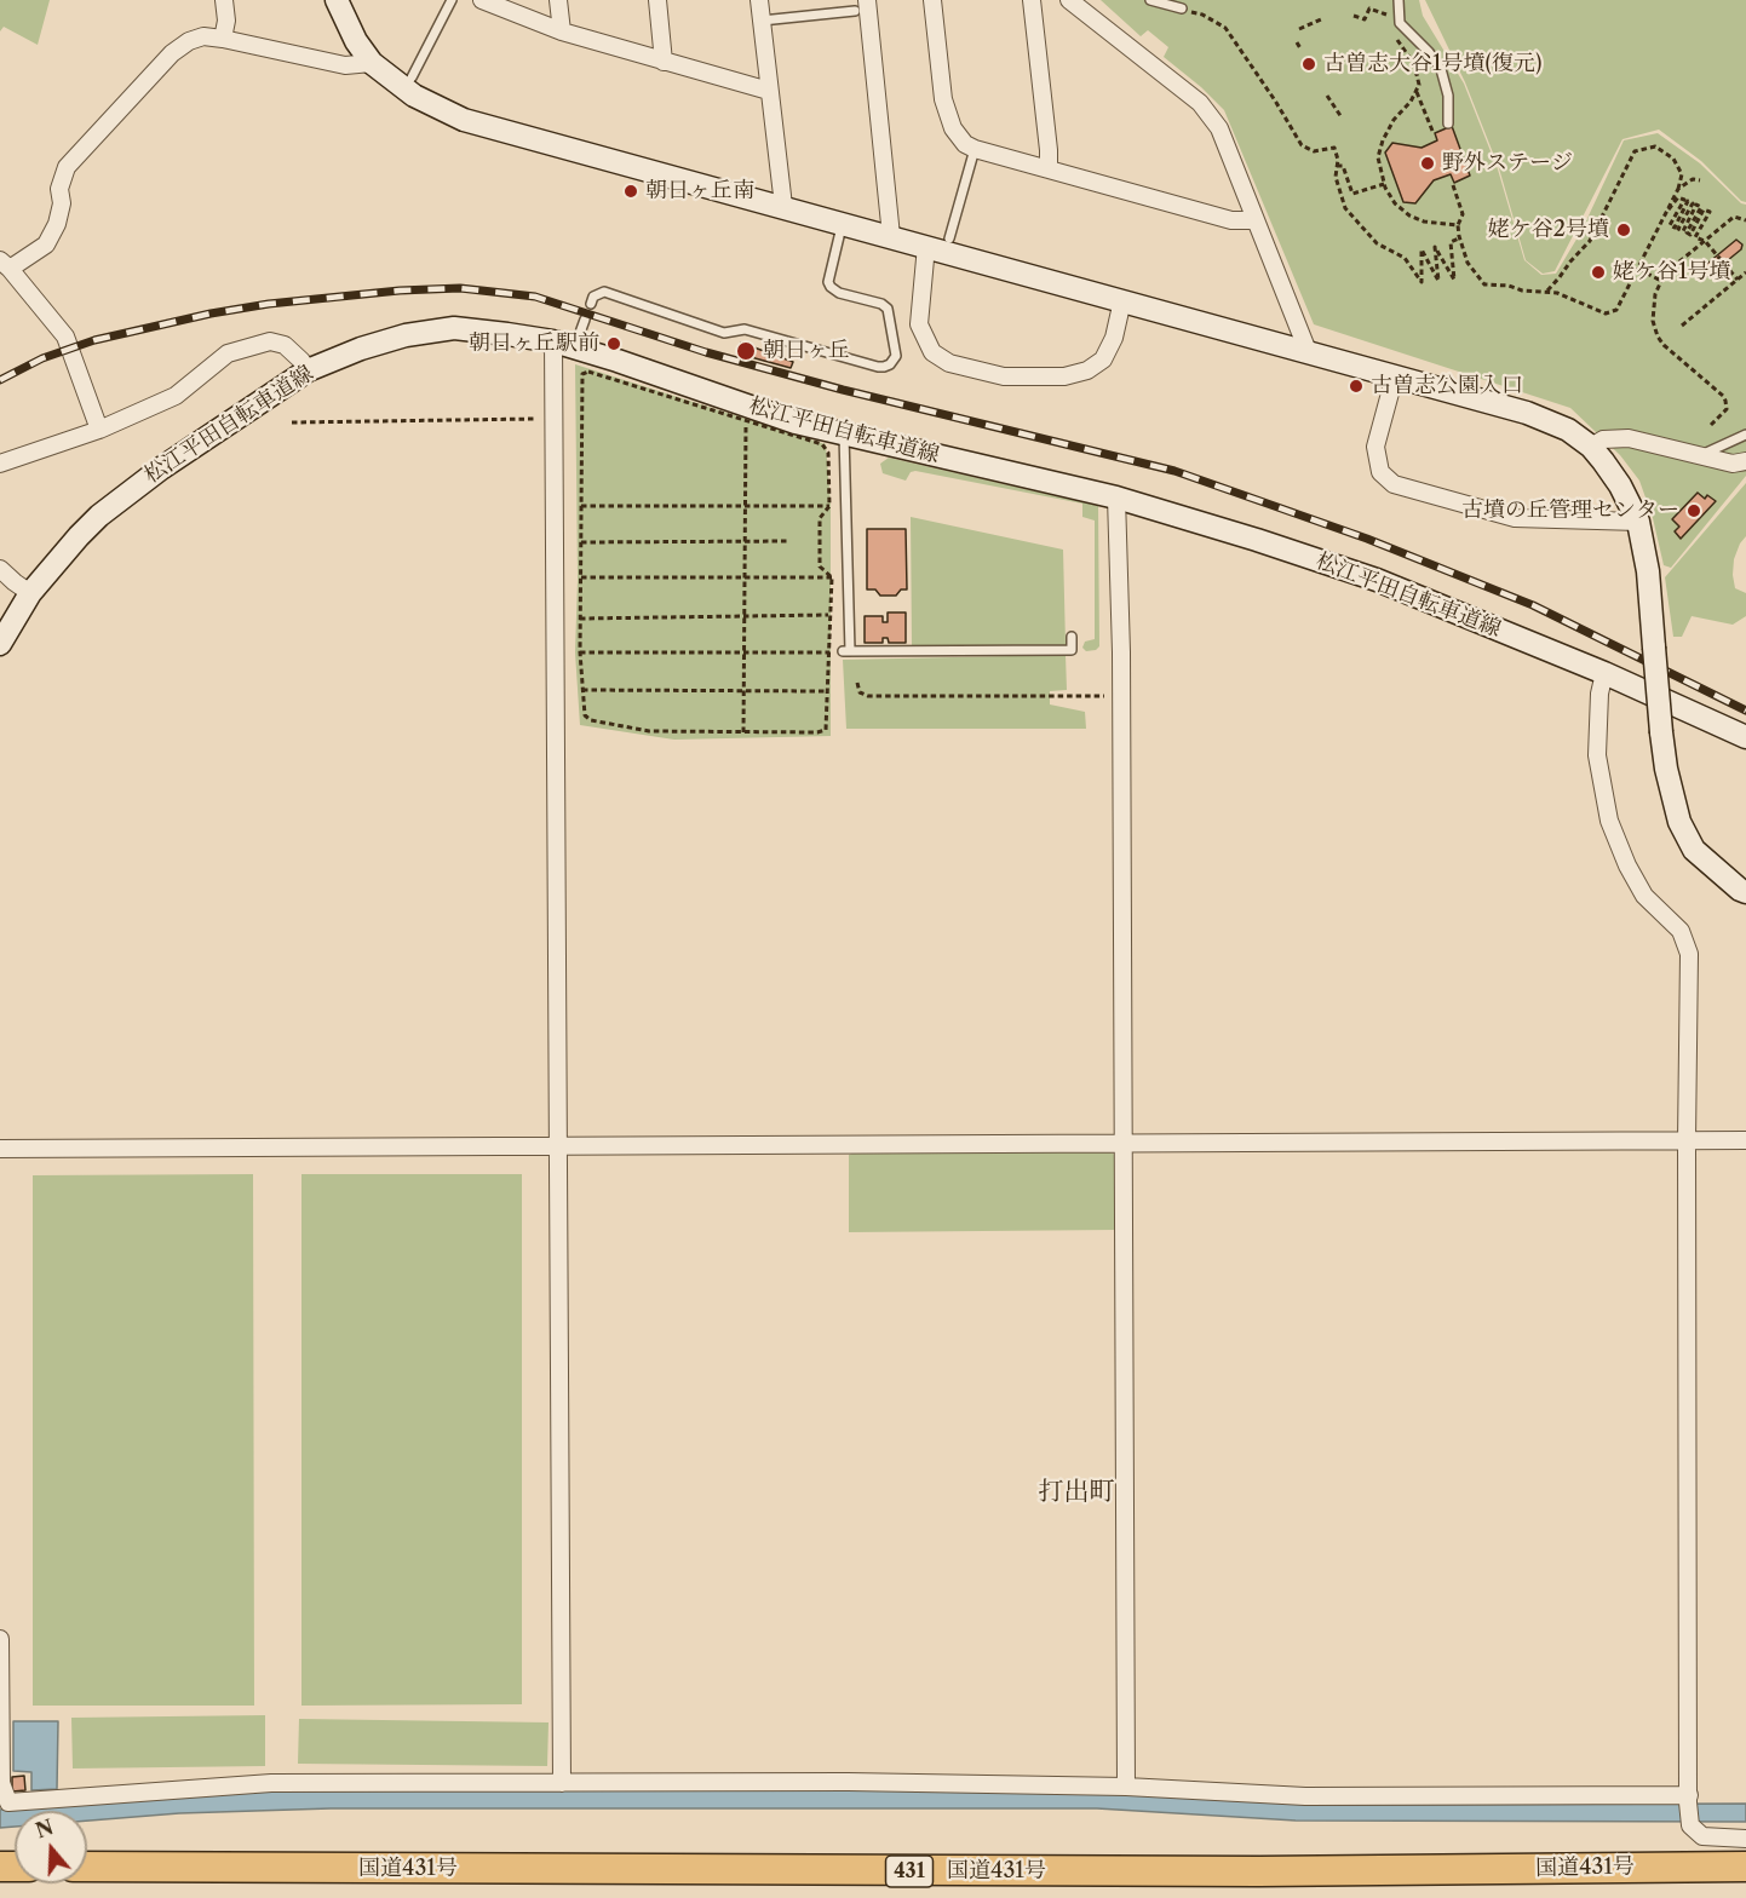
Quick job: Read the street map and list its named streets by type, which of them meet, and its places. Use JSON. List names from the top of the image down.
{
  "streets": {
    "highway": ["国道431号", "431"],
    "street": ["松江平田自転車道線"]
  },
  "districts": ["打出町"],
  "places": [
    "古曽志大谷1号墳(復元)",
    "野外ステージ",
    "朝日ヶ丘南",
    "姥ケ谷2号墳",
    "姥ケ谷1号墳",
    "朝日ヶ丘駅前",
    "朝日ヶ丘",
    "古曽志公園入口",
    "古墳の丘管理センター"
  ],
  "north": "top"
}
